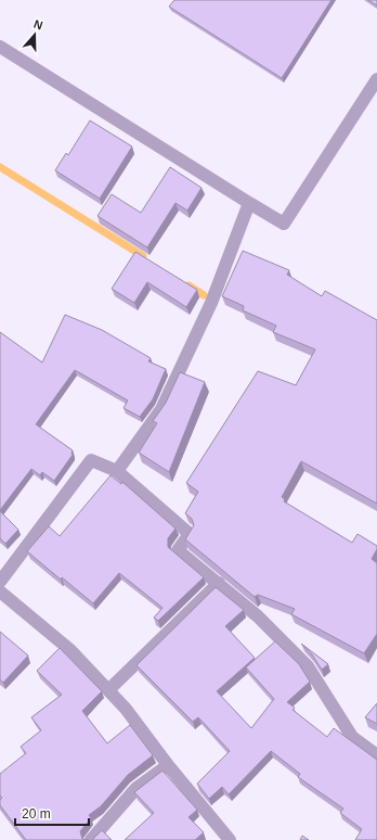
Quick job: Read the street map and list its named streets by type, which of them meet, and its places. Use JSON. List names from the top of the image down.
{
  "scale_bar": "20 m",
  "north": "top"
}
